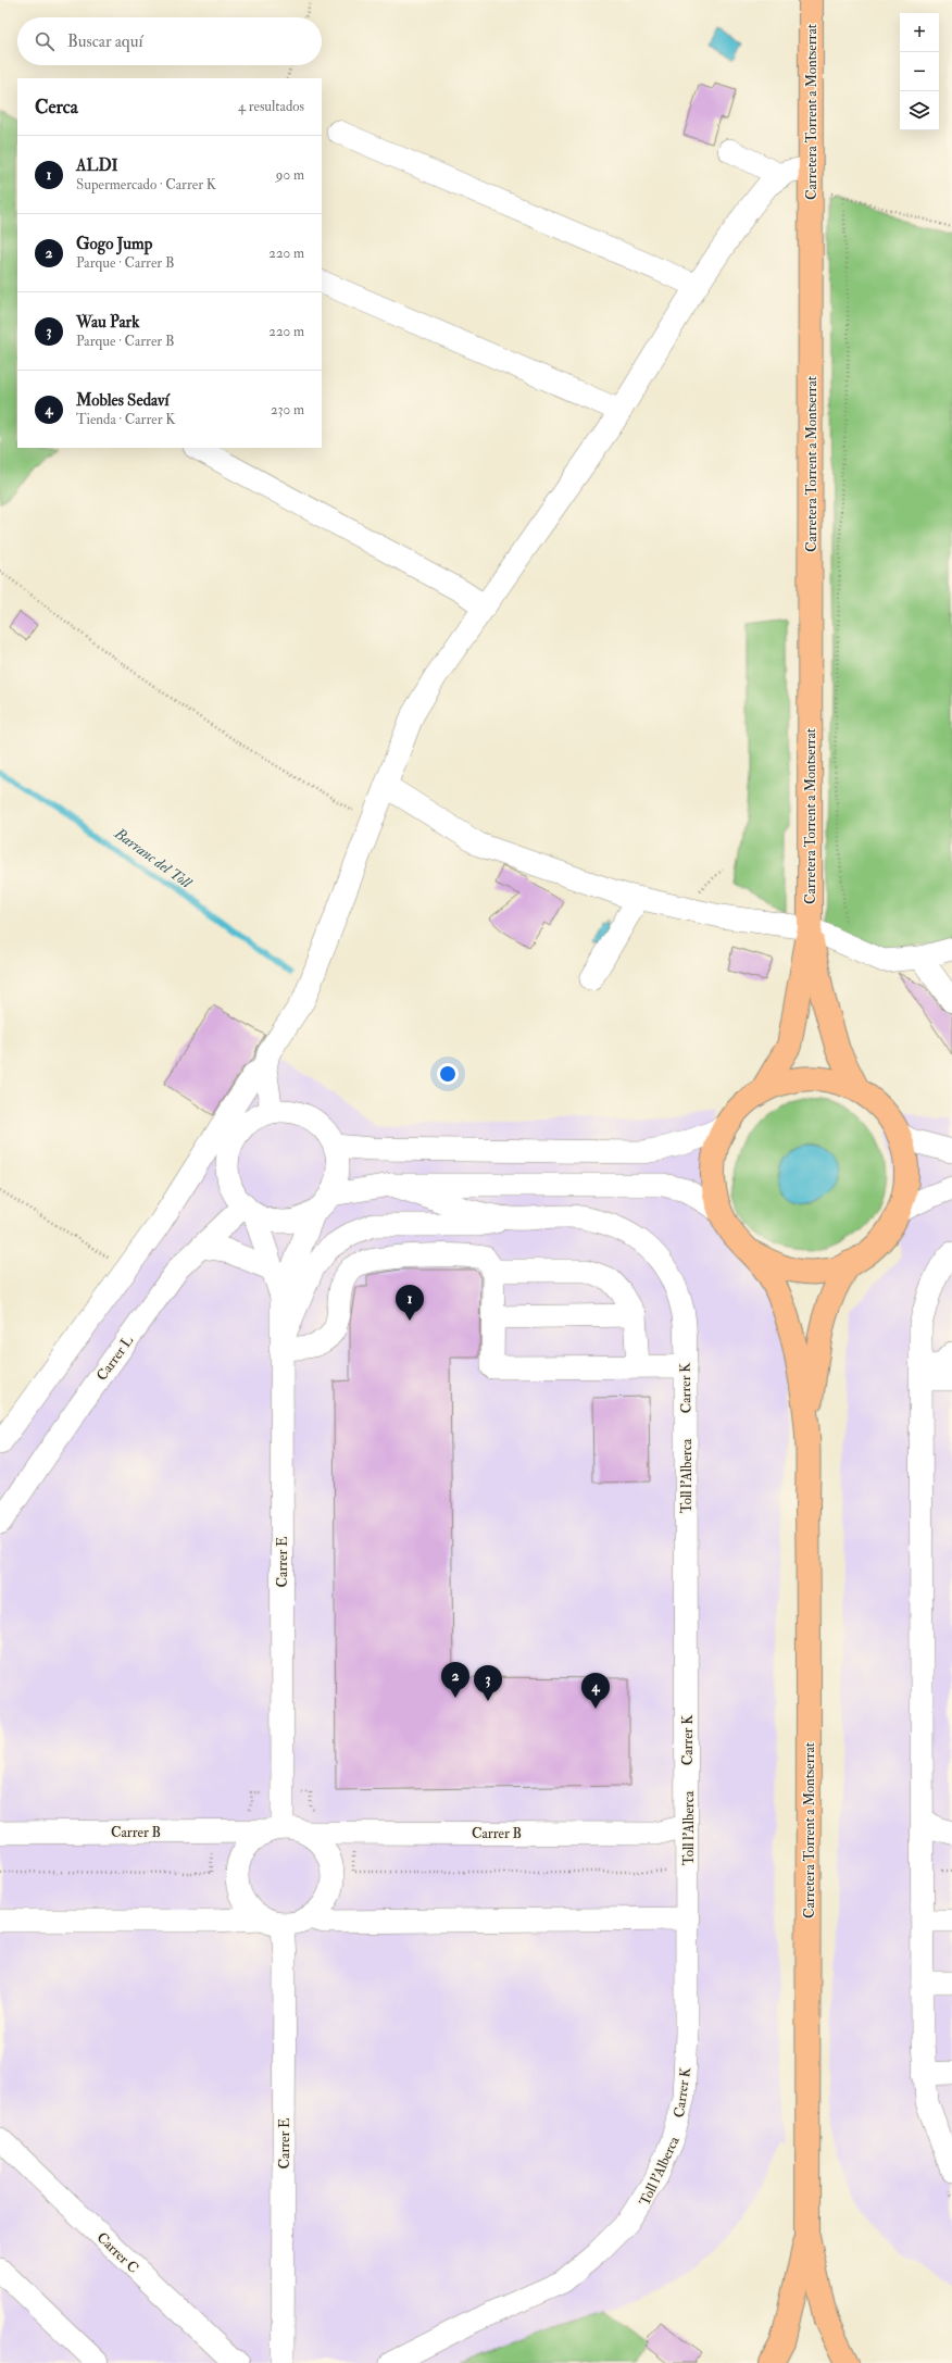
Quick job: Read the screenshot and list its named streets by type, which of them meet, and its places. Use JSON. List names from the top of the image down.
{
  "streets": {
    "main road": ["Carretera Torrent a Montserrat"],
    "street": [
      "Carrer L",
      "Carrer K",
      "Carrer E",
      "Carrer B",
      "Carrer C"
    ]
  },
  "crossings": [
    ["Carrer K", "Carrer B"],
    ["Carrer E", "Carrer B"]
  ],
  "water": ["Barranc del Toll"],
  "page": {
    "map_buttons": ["+", "−"],
    "search": "Buscar aquí",
    "heading": ["Cerca", "4 resultados"],
    "list": [
      {
        "mark": "1",
        "name": "ALDI",
        "note": "Supermercado · Carrer K",
        "value": "90 m"
      },
      {
        "mark": "2",
        "name": "Gogo Jump",
        "note": "Parque · Carrer B",
        "value": "220 m"
      },
      {
        "mark": "3",
        "name": "Wau Park",
        "note": "Parque · Carrer B",
        "value": "220 m"
      },
      {
        "mark": "4",
        "name": "Mobles Sedaví",
        "note": "Tienda · Carrer K",
        "value": "230 m"
      }
    ],
    "pins": [
      "1",
      "2",
      "3",
      "4"
    ]
  }
}
